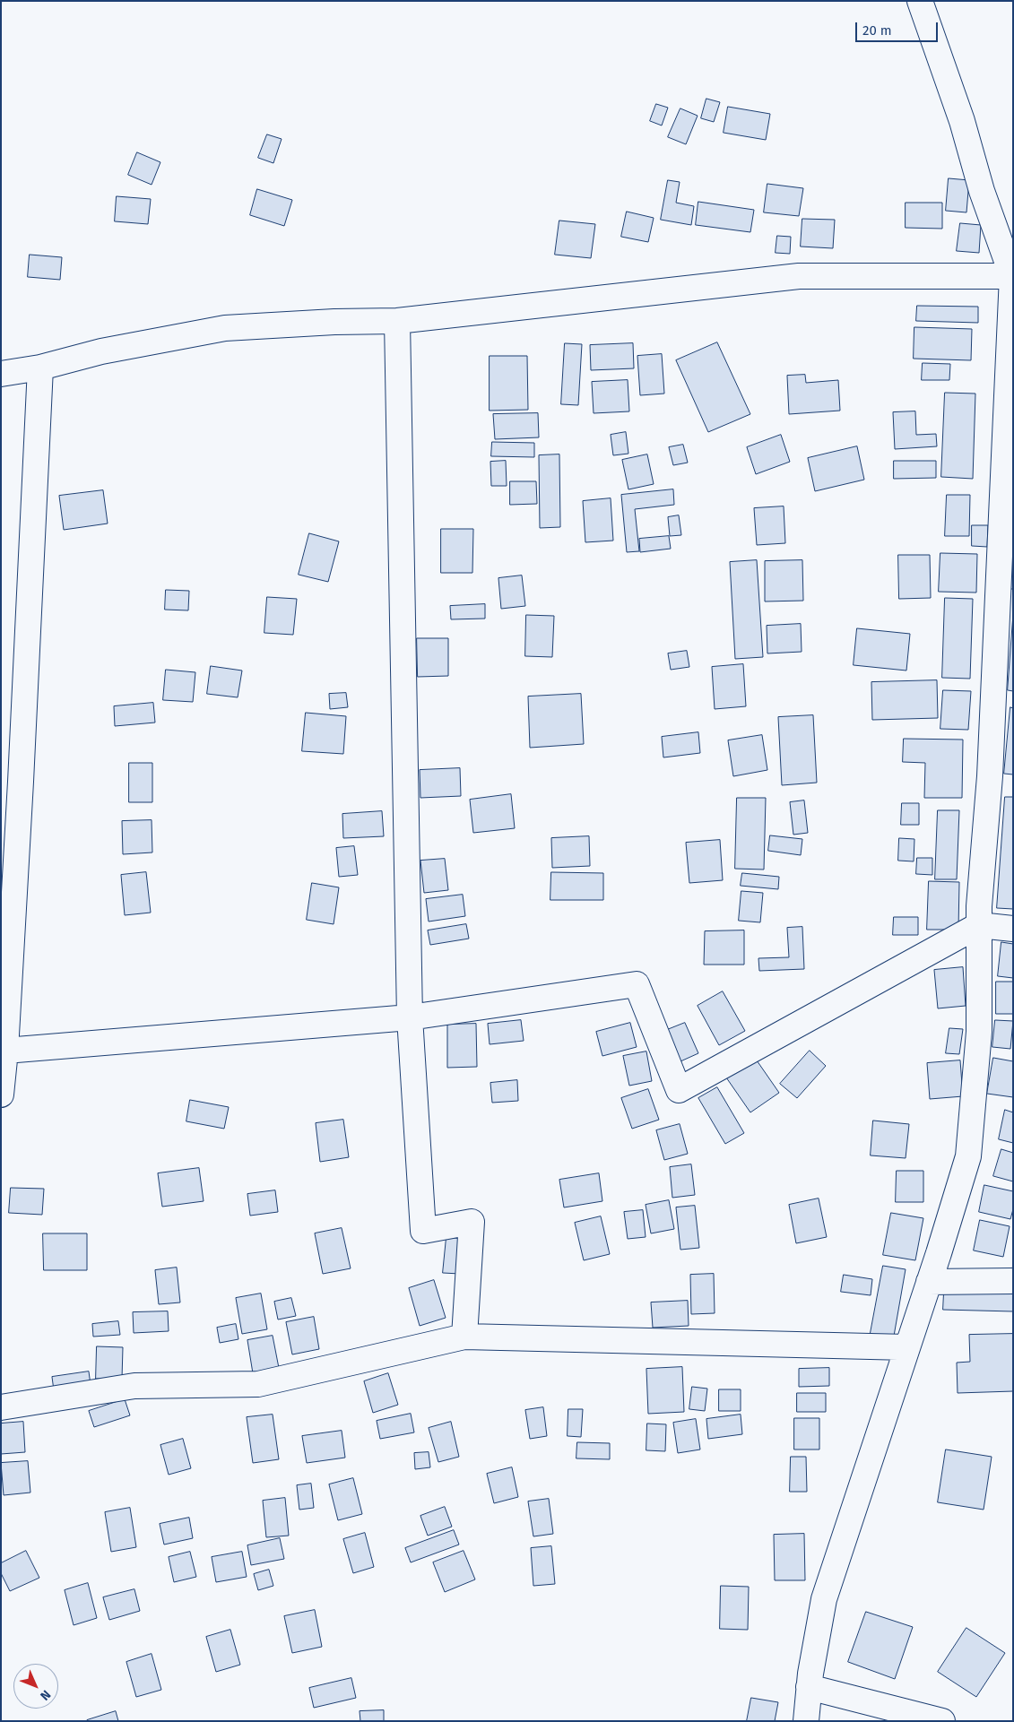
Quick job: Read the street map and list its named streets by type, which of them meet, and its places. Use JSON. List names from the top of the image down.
{
  "scale_bar": "20 m",
  "north": "bottom right"
}
